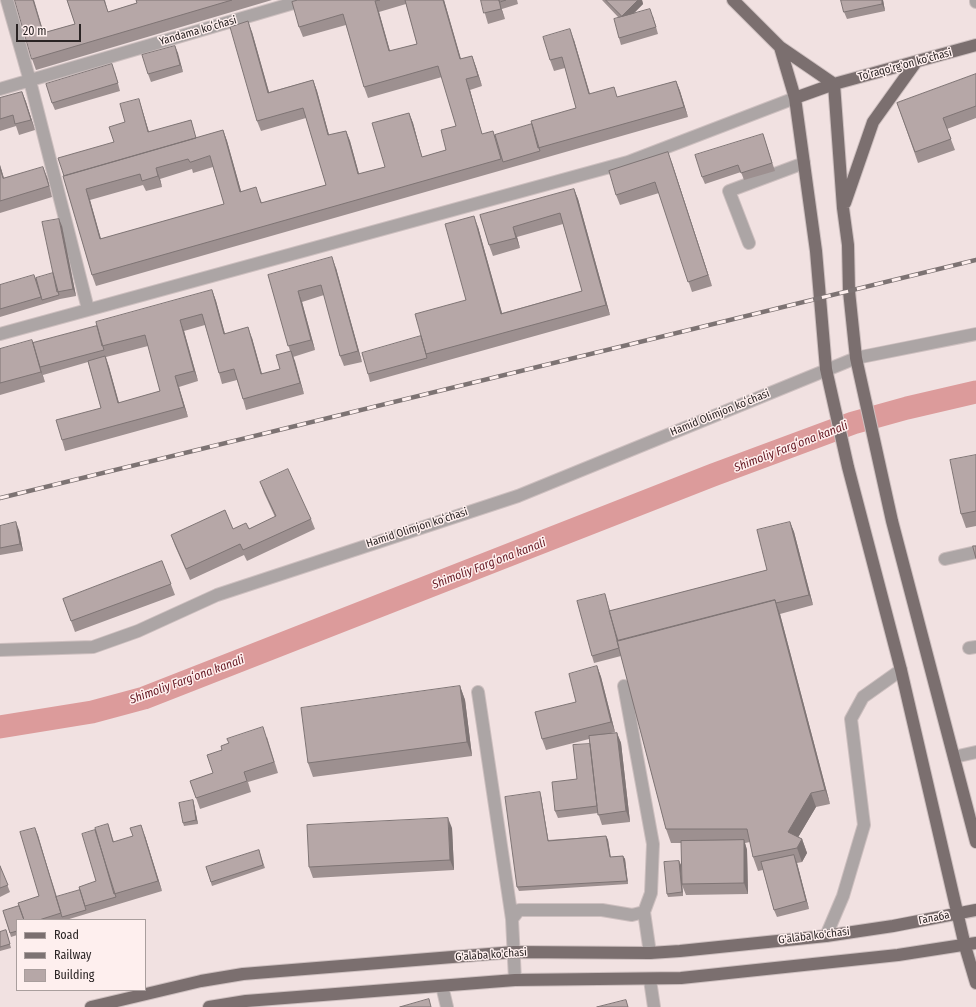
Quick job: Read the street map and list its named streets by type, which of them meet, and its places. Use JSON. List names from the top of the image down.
{
  "streets": {
    "main road": ["To'raqo'rg'on ko'chasi", "Галаба", "G'alaba ko'chasi"],
    "street": ["Yandama koʻchasi", "Hamid Olimjon koʻchasi"]
  },
  "crossings": [
    ["Галаба", "G'alaba ko'chasi"]
  ],
  "water": ["Shimoliy Fargʻona kanali"],
  "legend": ["Road", "Railway", "Building"],
  "scale_bar": "20 m"
}
